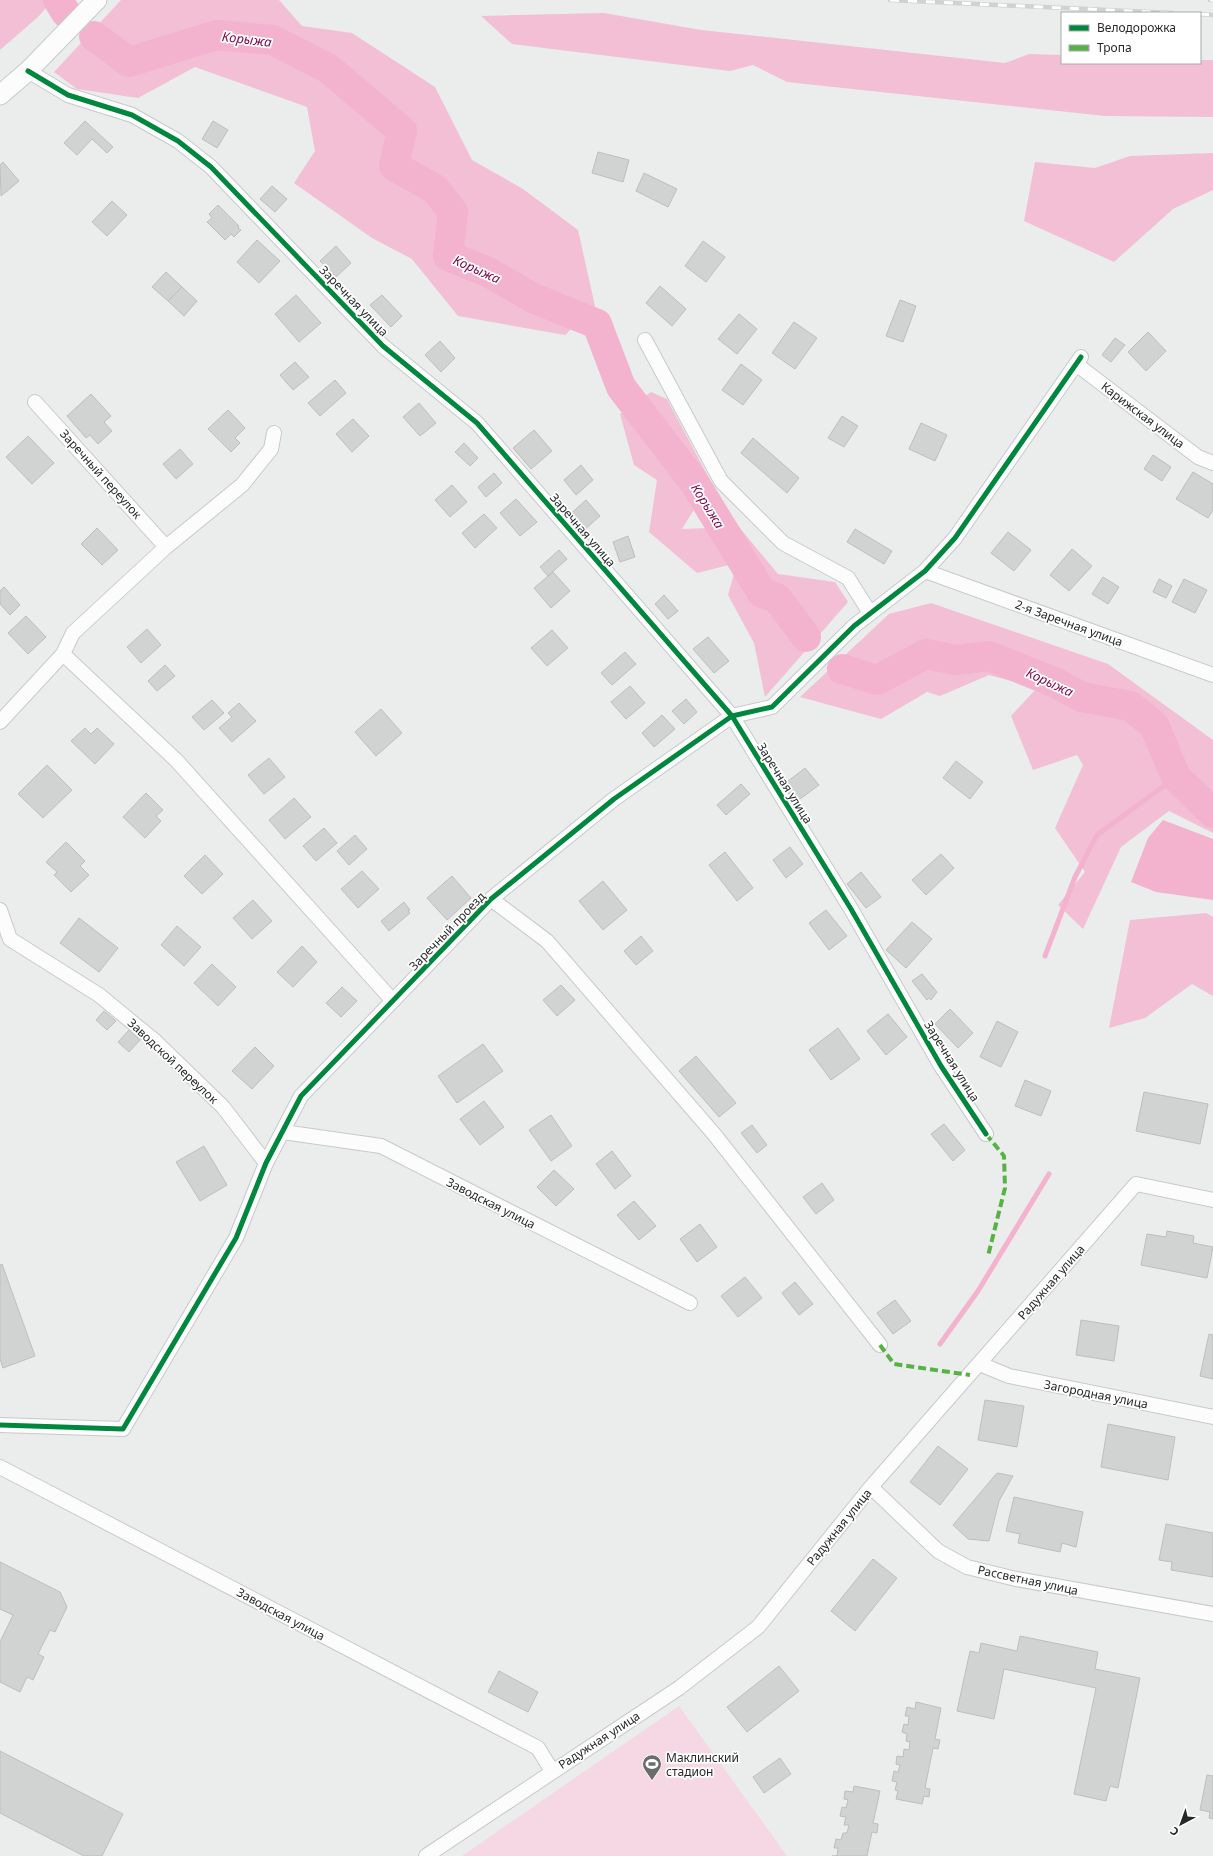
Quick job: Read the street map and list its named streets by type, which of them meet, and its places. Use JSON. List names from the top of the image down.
{
  "streets": {
    "street": [
      "Заречная улица",
      "Карижская улица",
      "Заречный переулок",
      "2-я Заречная улица",
      "Заречный проезд",
      "Заводской переулок",
      "Заводская улица",
      "Радужная улица",
      "Загородная улица",
      "Рассветная улица"
    ]
  },
  "crossings": [
    ["Заречная улица", "Заречный проезд"],
    ["Карижская улица", "2-я Заречная улица"],
    ["Заречный проезд", "Заводской переулок"],
    ["Заречный проезд", "Заводская улица"],
    ["Заводская улица", "Радужная улица"],
    ["Радужная улица", "Загородная улица"],
    ["Радужная улица", "Рассветная улица"]
  ],
  "water": ["Корыжа"],
  "places": {
    "sports": ["Маклинский стадион"]
  },
  "legend": ["Велодорожка", "Тропа"],
  "north": "bottom left"
}
